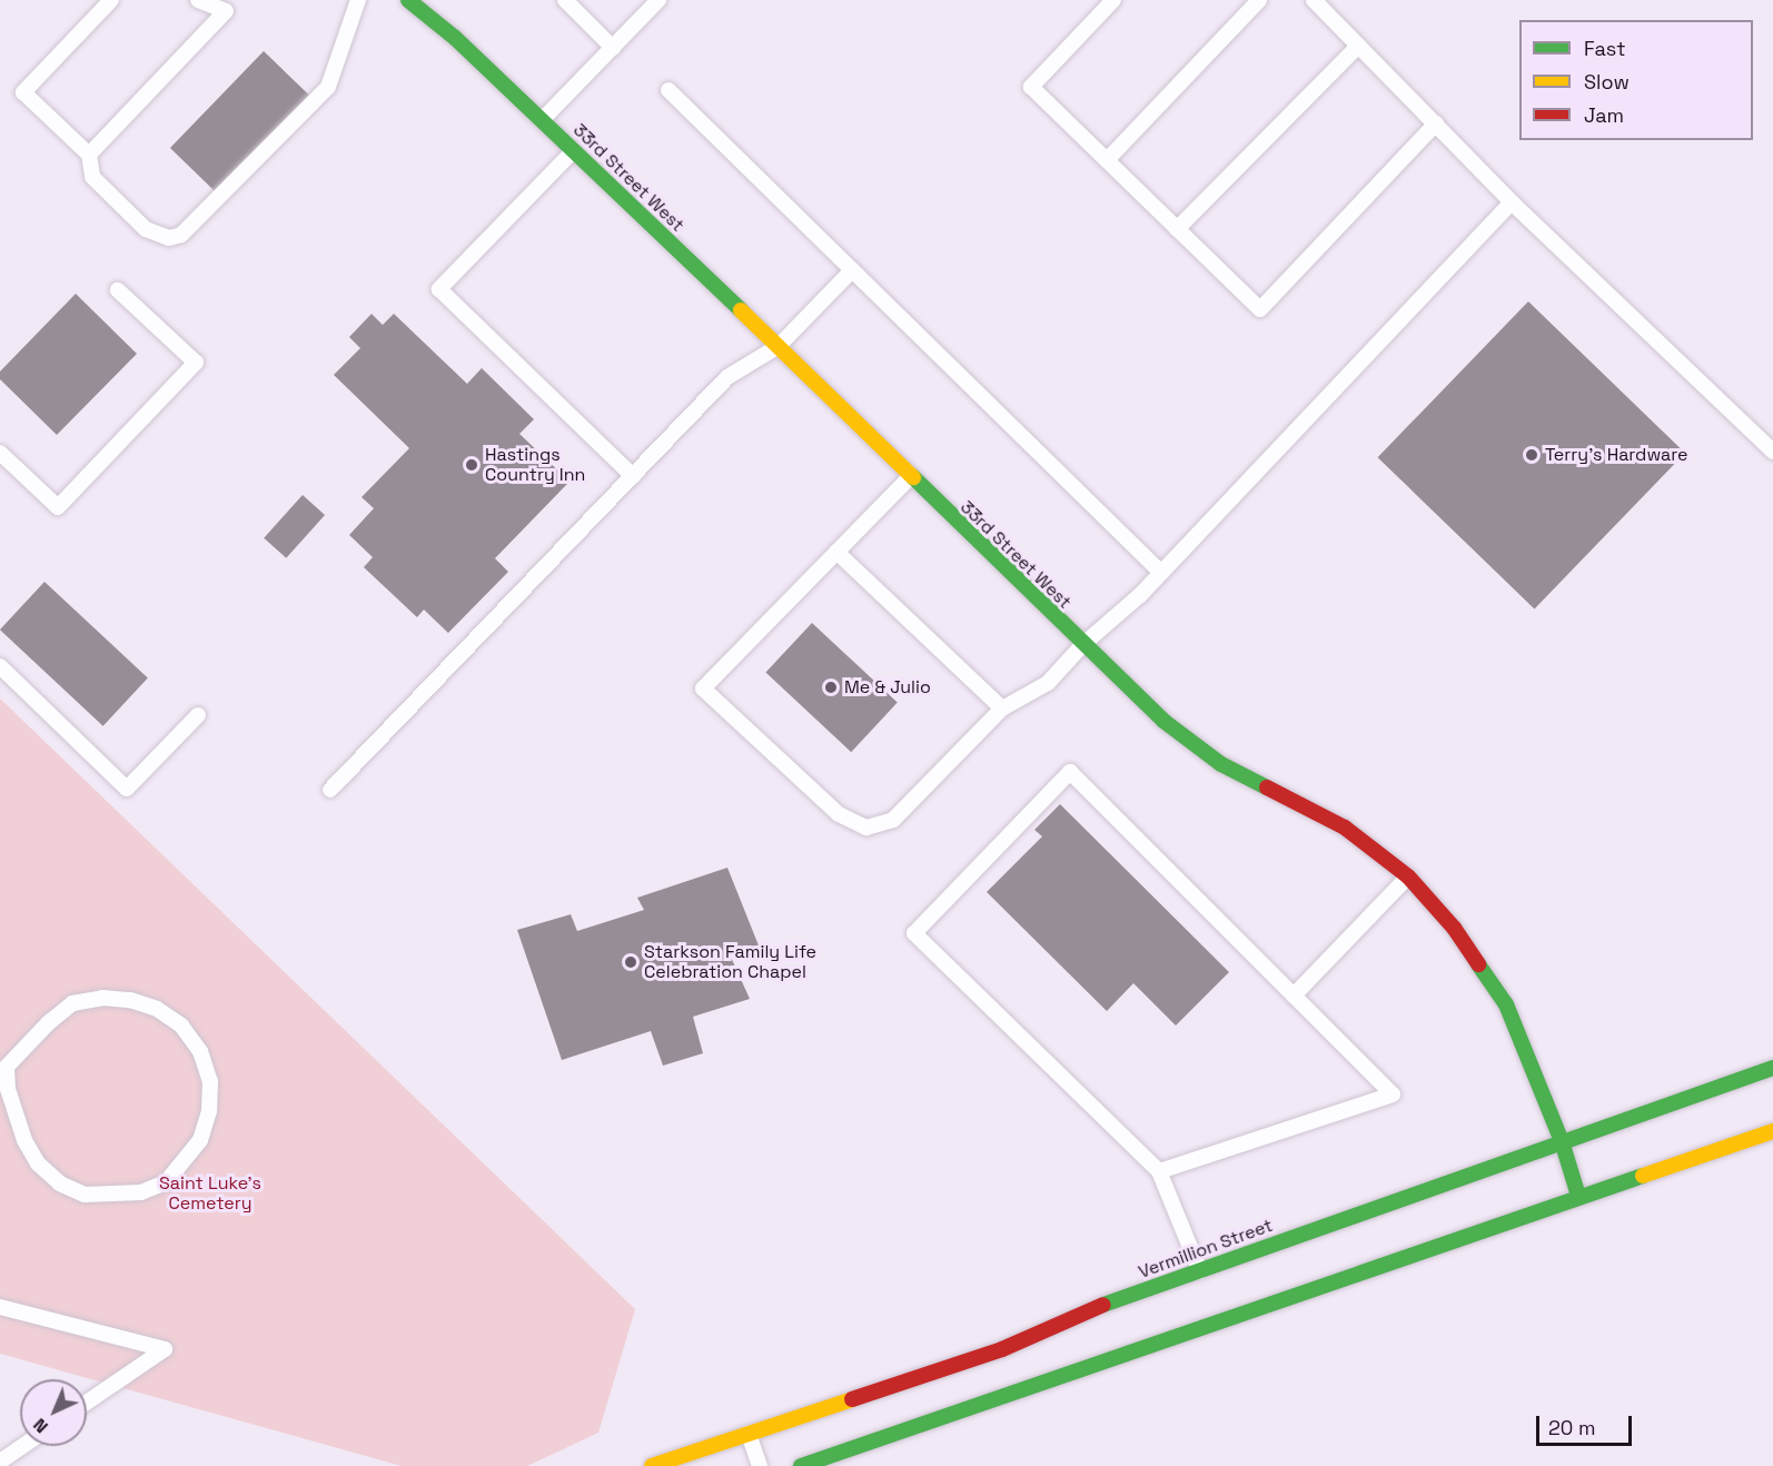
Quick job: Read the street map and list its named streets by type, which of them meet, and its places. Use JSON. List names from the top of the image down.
{
  "streets": {
    "main road": ["33rd Street West", "Vermillion Street"]
  },
  "crossings": [
    ["33rd Street West", "Vermillion Street"]
  ],
  "parks": ["Saint Luke's Cemetery"],
  "places": [
    "Terry's Hardware",
    "Hastings Country Inn",
    "Me & Julio",
    "Starkson Family Life Celebration Chapel"
  ],
  "legend": ["Fast", "Slow", "Jam"],
  "scale_bar": "20 m",
  "north": "bottom left"
}
